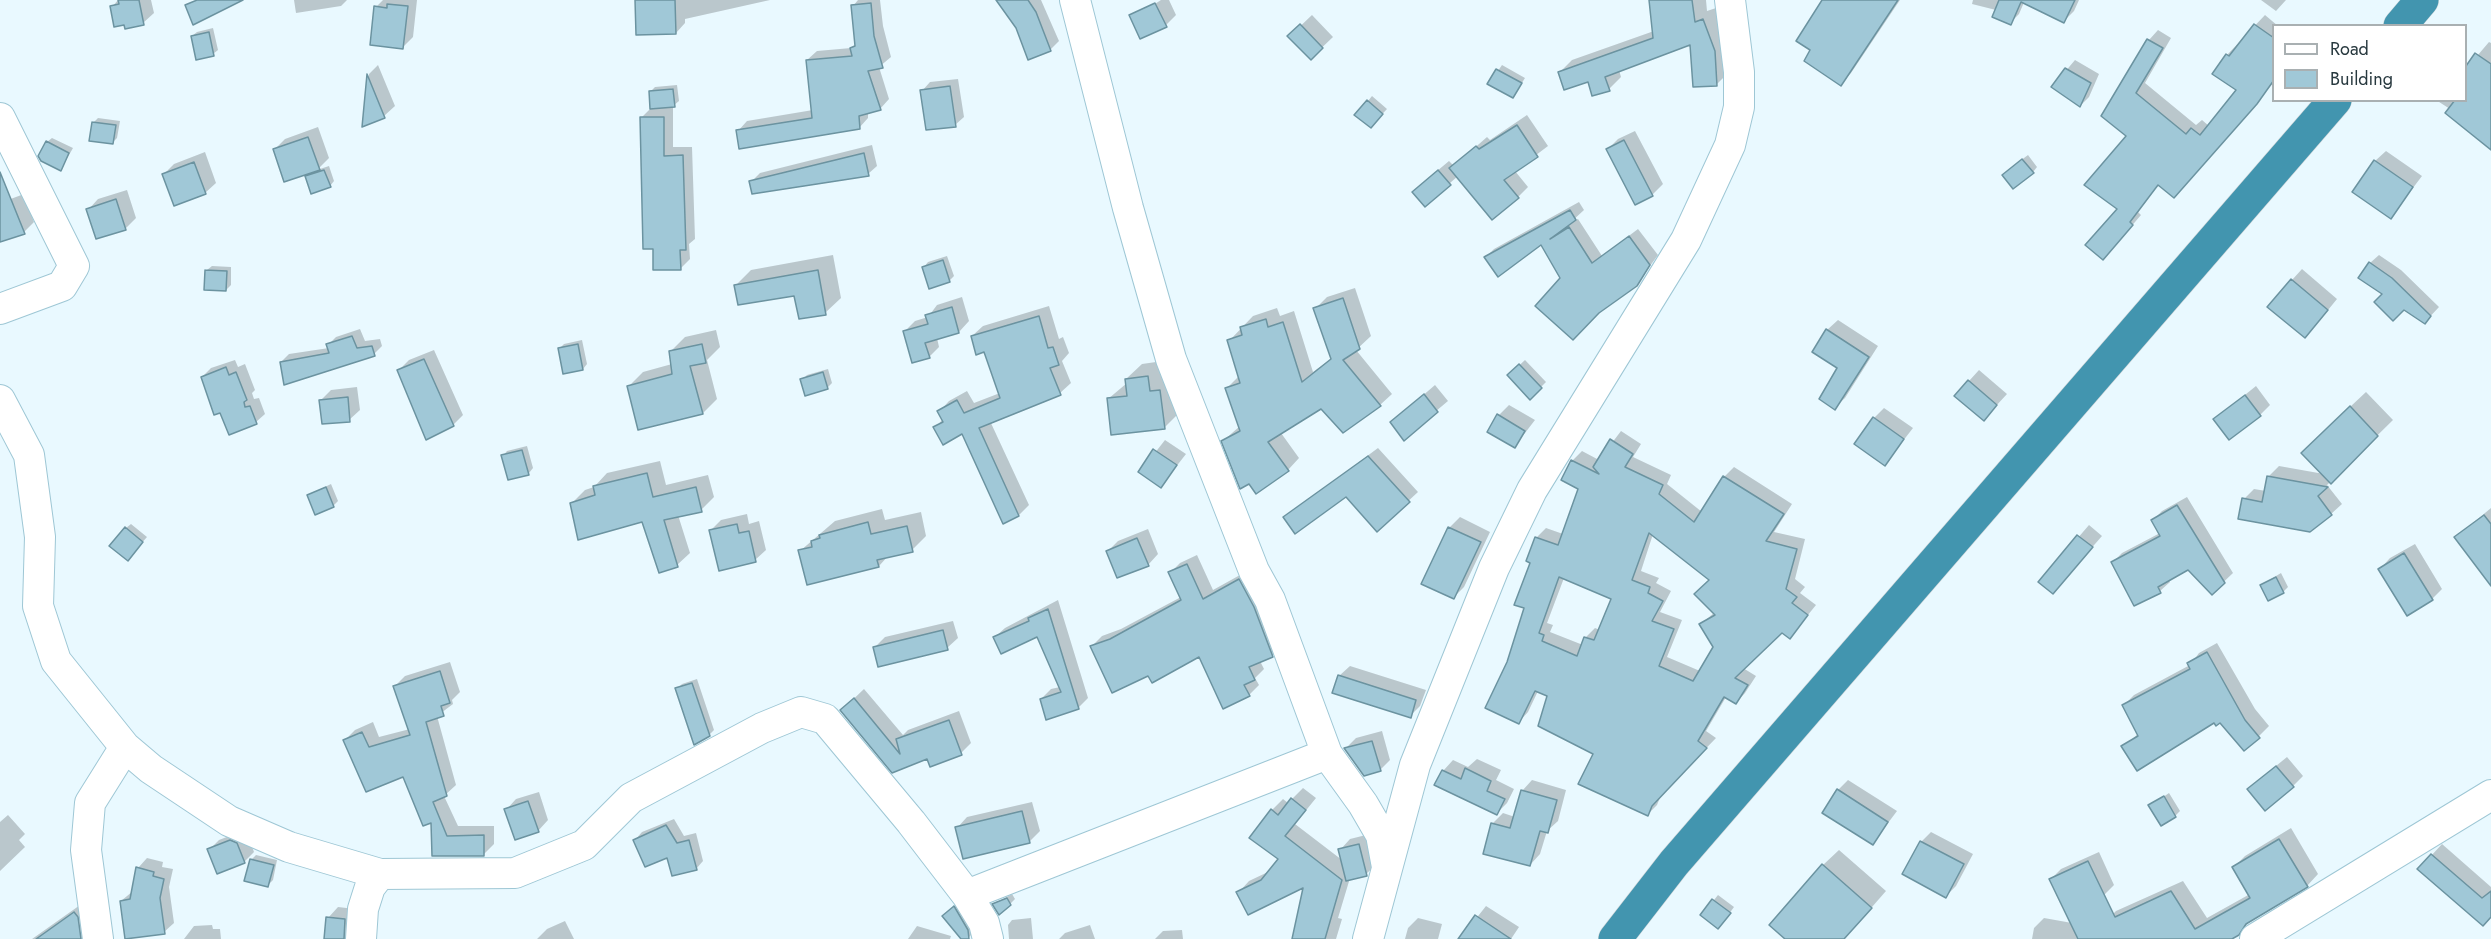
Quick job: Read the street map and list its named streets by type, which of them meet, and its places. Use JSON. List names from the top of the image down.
{
  "legend": ["Road", "Building"]
}
